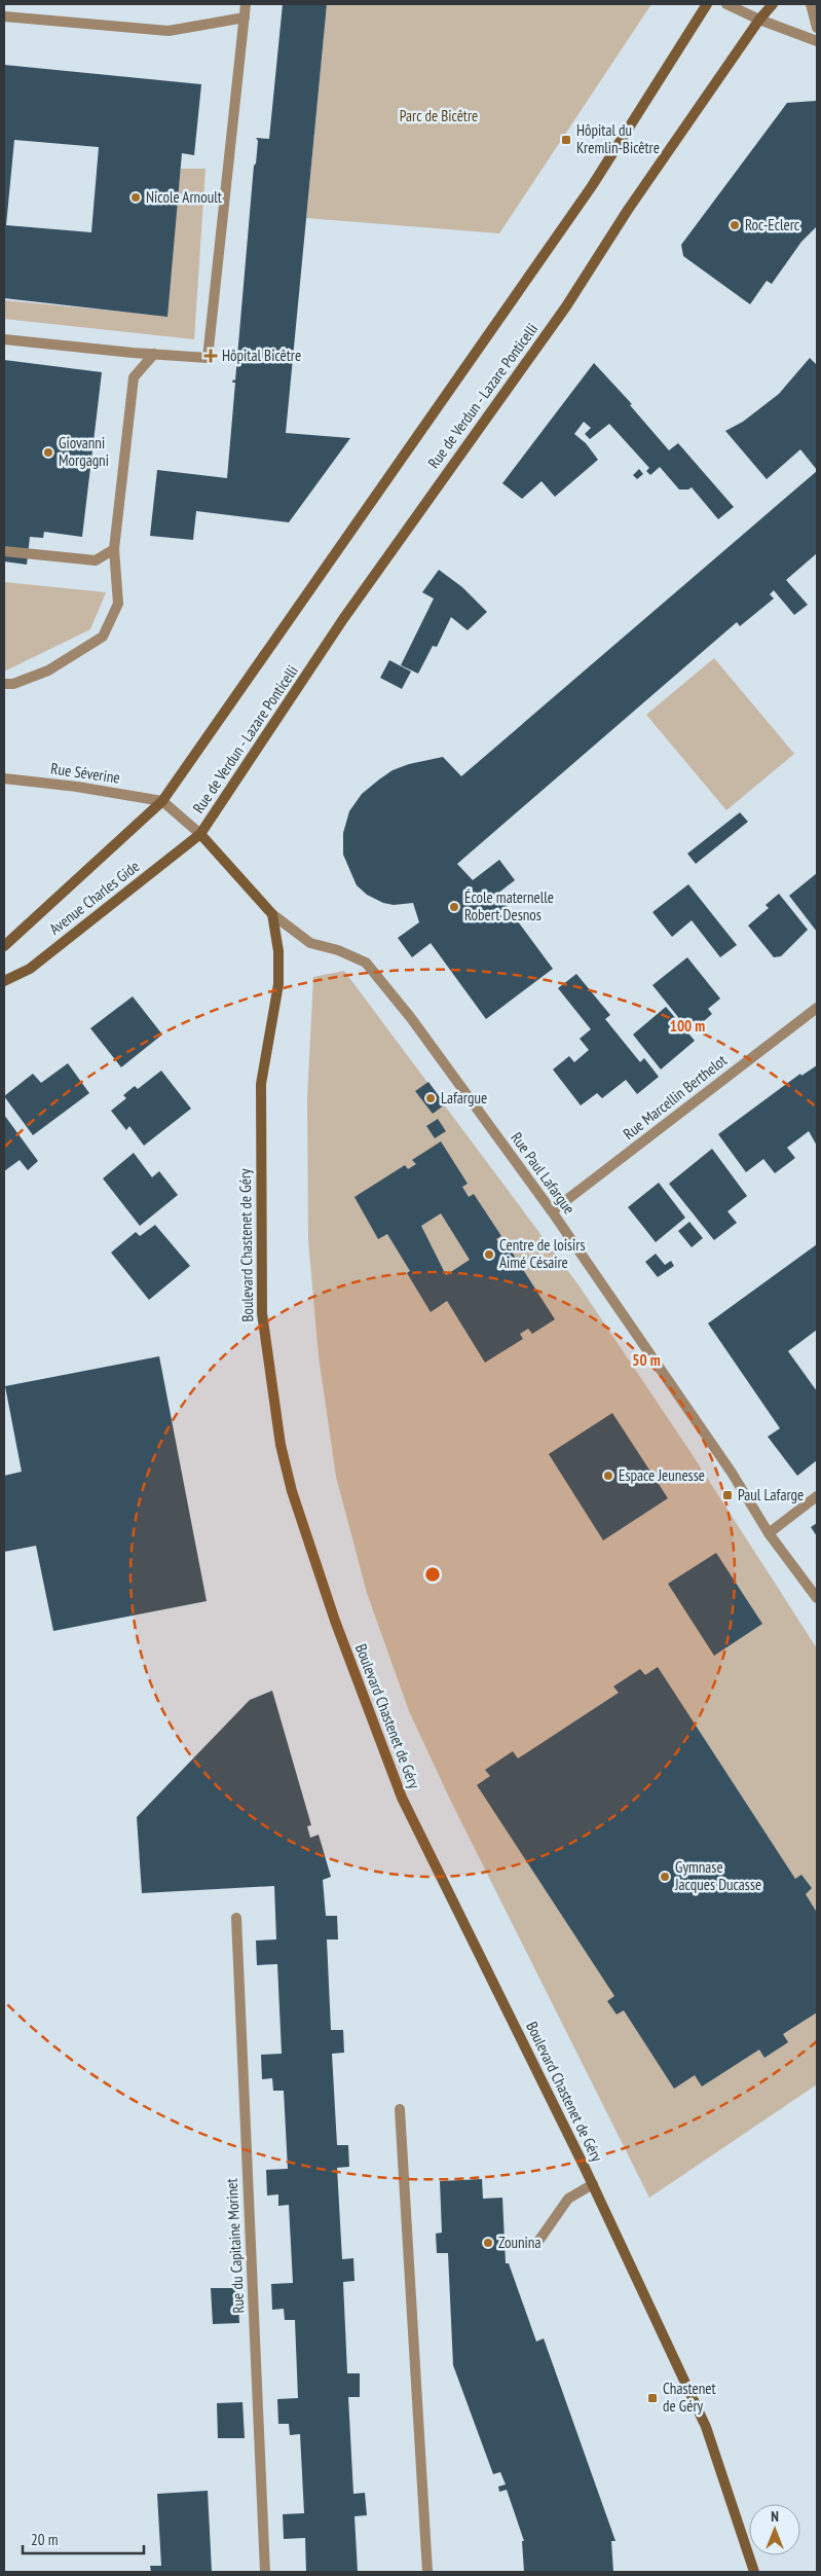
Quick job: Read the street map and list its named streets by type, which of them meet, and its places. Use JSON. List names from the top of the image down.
{
  "streets": {
    "main road": ["Rue de Verdun - Lazare Ponticelli", "Avenue Charles Gide", "Boulevard Chastenet de Géry"],
    "street": [
      "Rue Séverine",
      "Rue Marcellin Berthelot",
      "Rue Paul Lafargue",
      "Rue du Capitaine Morinet"
    ]
  },
  "crossings": [
    ["Rue de Verdun - Lazare Ponticelli", "Rue Séverine"],
    ["Rue de Verdun - Lazare Ponticelli", "Avenue Charles Gide"],
    ["Rue Séverine", "Avenue Charles Gide"],
    ["Rue Marcellin Berthelot", "Rue Paul Lafargue"],
    ["Rue Paul Lafargue", "Boulevard Chastenet de Géry"]
  ],
  "parks": ["Parc de Bicêtre"],
  "places": {
    "transit": ["Hôpital du Kremlin-Bicêtre", "Paul Lafarge", "Chastenet de Géry"],
    "other": [
      "Nicole Arnoult",
      "Roc-Eclerc",
      "Giovanni Morgagni",
      "École maternelle Robert Desnos",
      "Lafargue",
      "Centre de loisirs Aimé Césaire",
      "Espace Jeunesse",
      "Gymnase Jacques Ducasse",
      "Zounina"
    ],
    "health": ["Hôpital Bicêtre"]
  },
  "scale_bar": "20 m",
  "north": "top",
  "rings": ["100 m", "50 m"]
}
